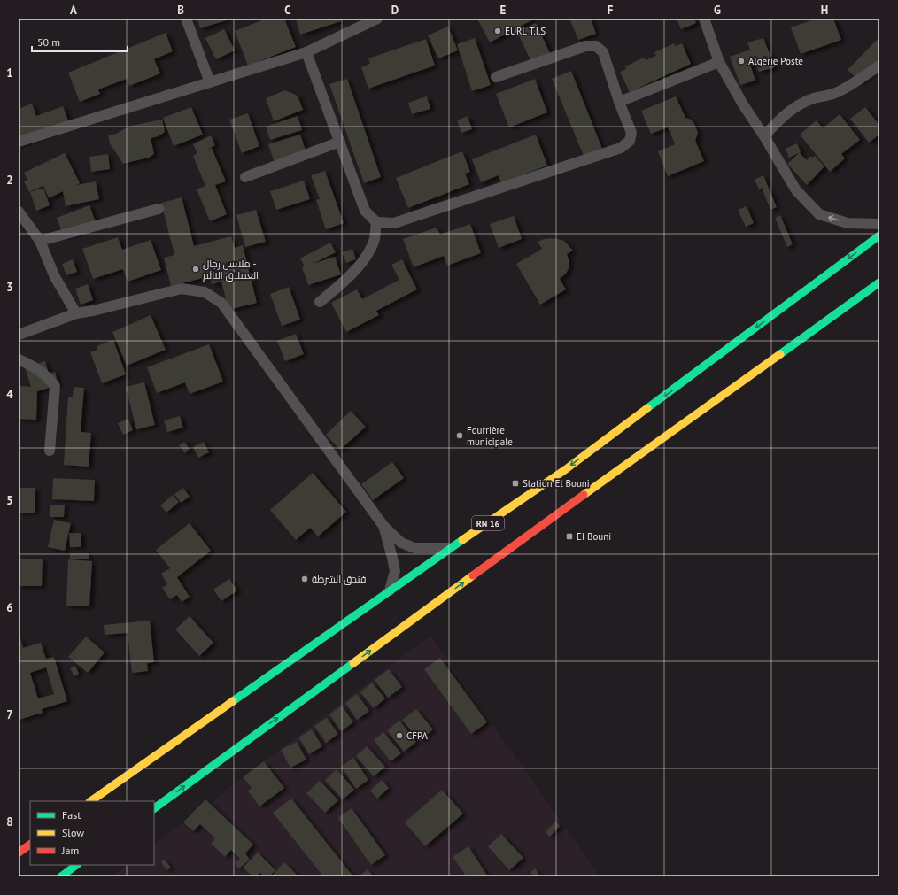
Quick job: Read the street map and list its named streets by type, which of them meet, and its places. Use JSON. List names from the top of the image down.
{
  "streets": {
    "highway": ["RN 16"]
  },
  "places": {
    "other": [
      "EURL T.I.S",
      "Algérie Poste",
      "ملابس رجال - العملاق النائم",
      "Fourrière municipale",
      "فندق الشرطة",
      "CFPA"
    ],
    "transit": ["Station El Bouni", "El Bouni"]
  },
  "legend": ["Fast", "Slow", "Jam"],
  "scale_bar": "50 m",
  "grid": {
    "columns": [
      "A",
      "B",
      "C",
      "D",
      "E",
      "F",
      "G",
      "H"
    ],
    "rows": [
      "1",
      "2",
      "3",
      "4",
      "5",
      "6",
      "7",
      "8"
    ]
  }
}
